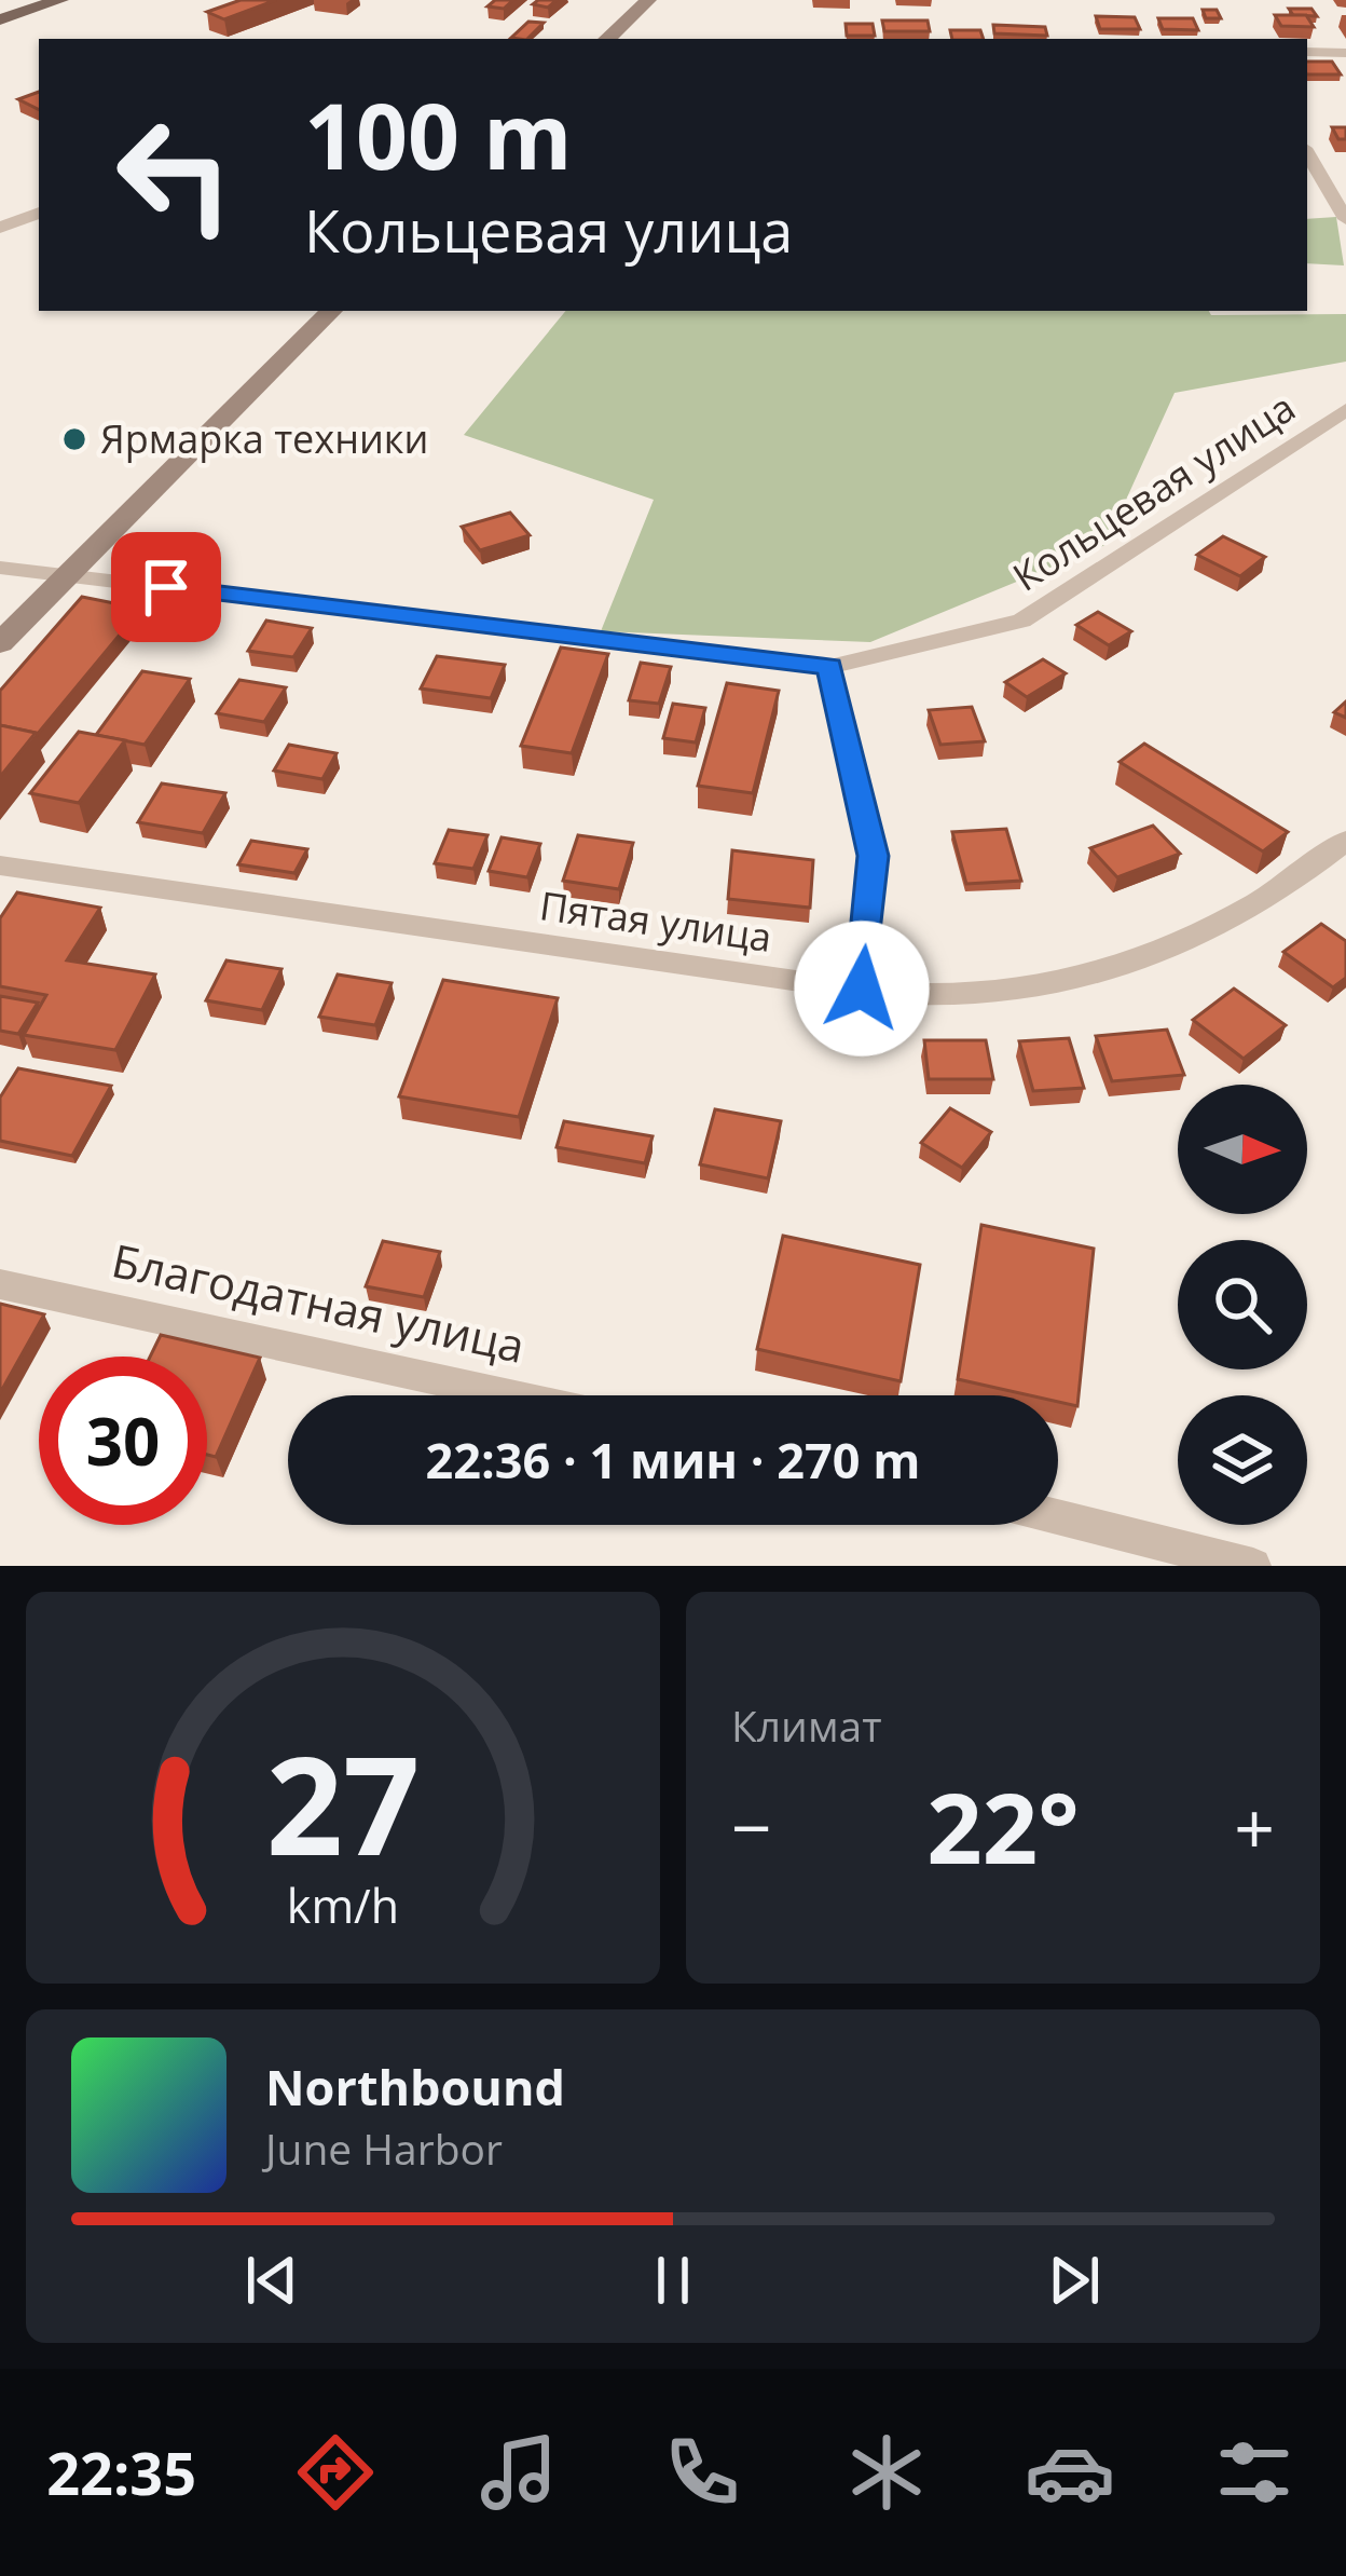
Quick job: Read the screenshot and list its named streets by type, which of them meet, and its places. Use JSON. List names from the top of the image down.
{
  "streets": {
    "street": ["Кольцевая улица", "Пятая улица", "Благодатная улица"]
  },
  "places": ["Ярмарка техники"],
  "north": "right",
  "page": {
    "turn": ["100 m", "Кольцевая улица"],
    "limit": "30",
    "trip": "22:36 · 1 мин · 270 m",
    "tile": "Климат",
    "heat": ["−", "22°", "+"],
    "song": ["Northbound", "June Harbor"],
    "tabs": "22:35",
    "gauge": ["27", "km/h"]
  }
}
